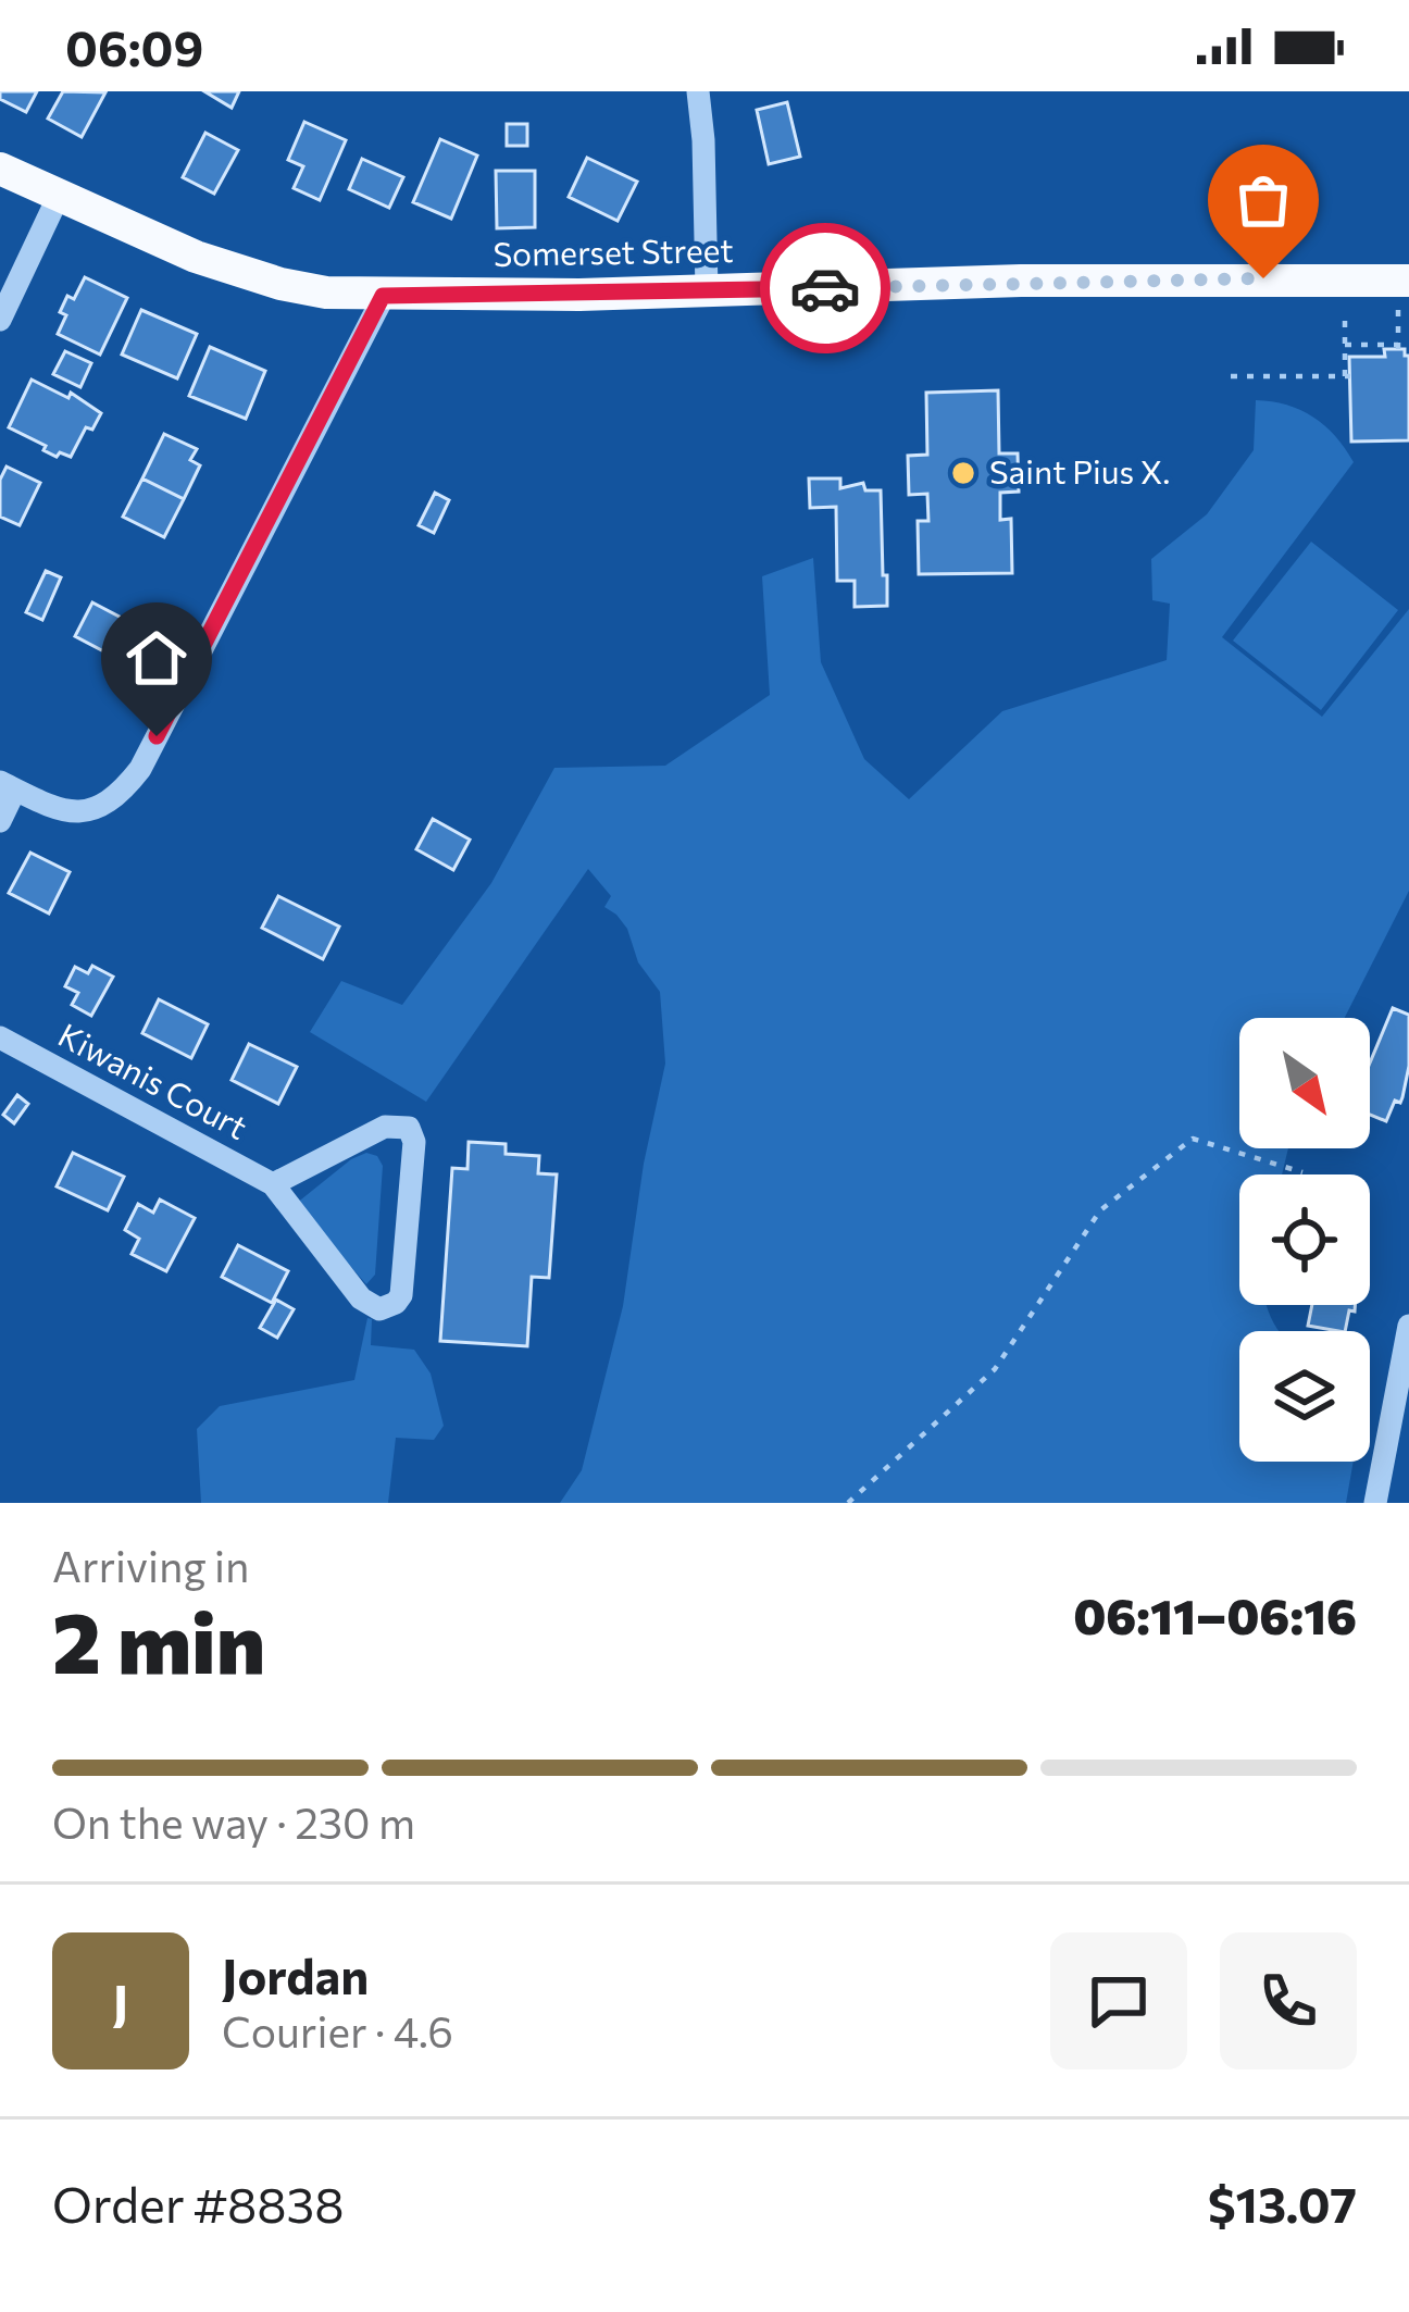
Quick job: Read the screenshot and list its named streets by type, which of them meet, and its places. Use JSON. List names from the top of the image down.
{
  "streets": {
    "main road": ["Somerset Street"],
    "street": ["Kiwanis Court"]
  },
  "places": ["Saint Pius X."],
  "north": "bottom right",
  "page": {
    "status": "06:09",
    "heading": ["2 min", "Arriving in", "06:11–06:16"],
    "panel": [
      "Jordan",
      "Courier · 4.6",
      "Order #8838",
      "$13.07"
    ],
    "bar": "On the way · 230 m",
    "round": "J"
  }
}
